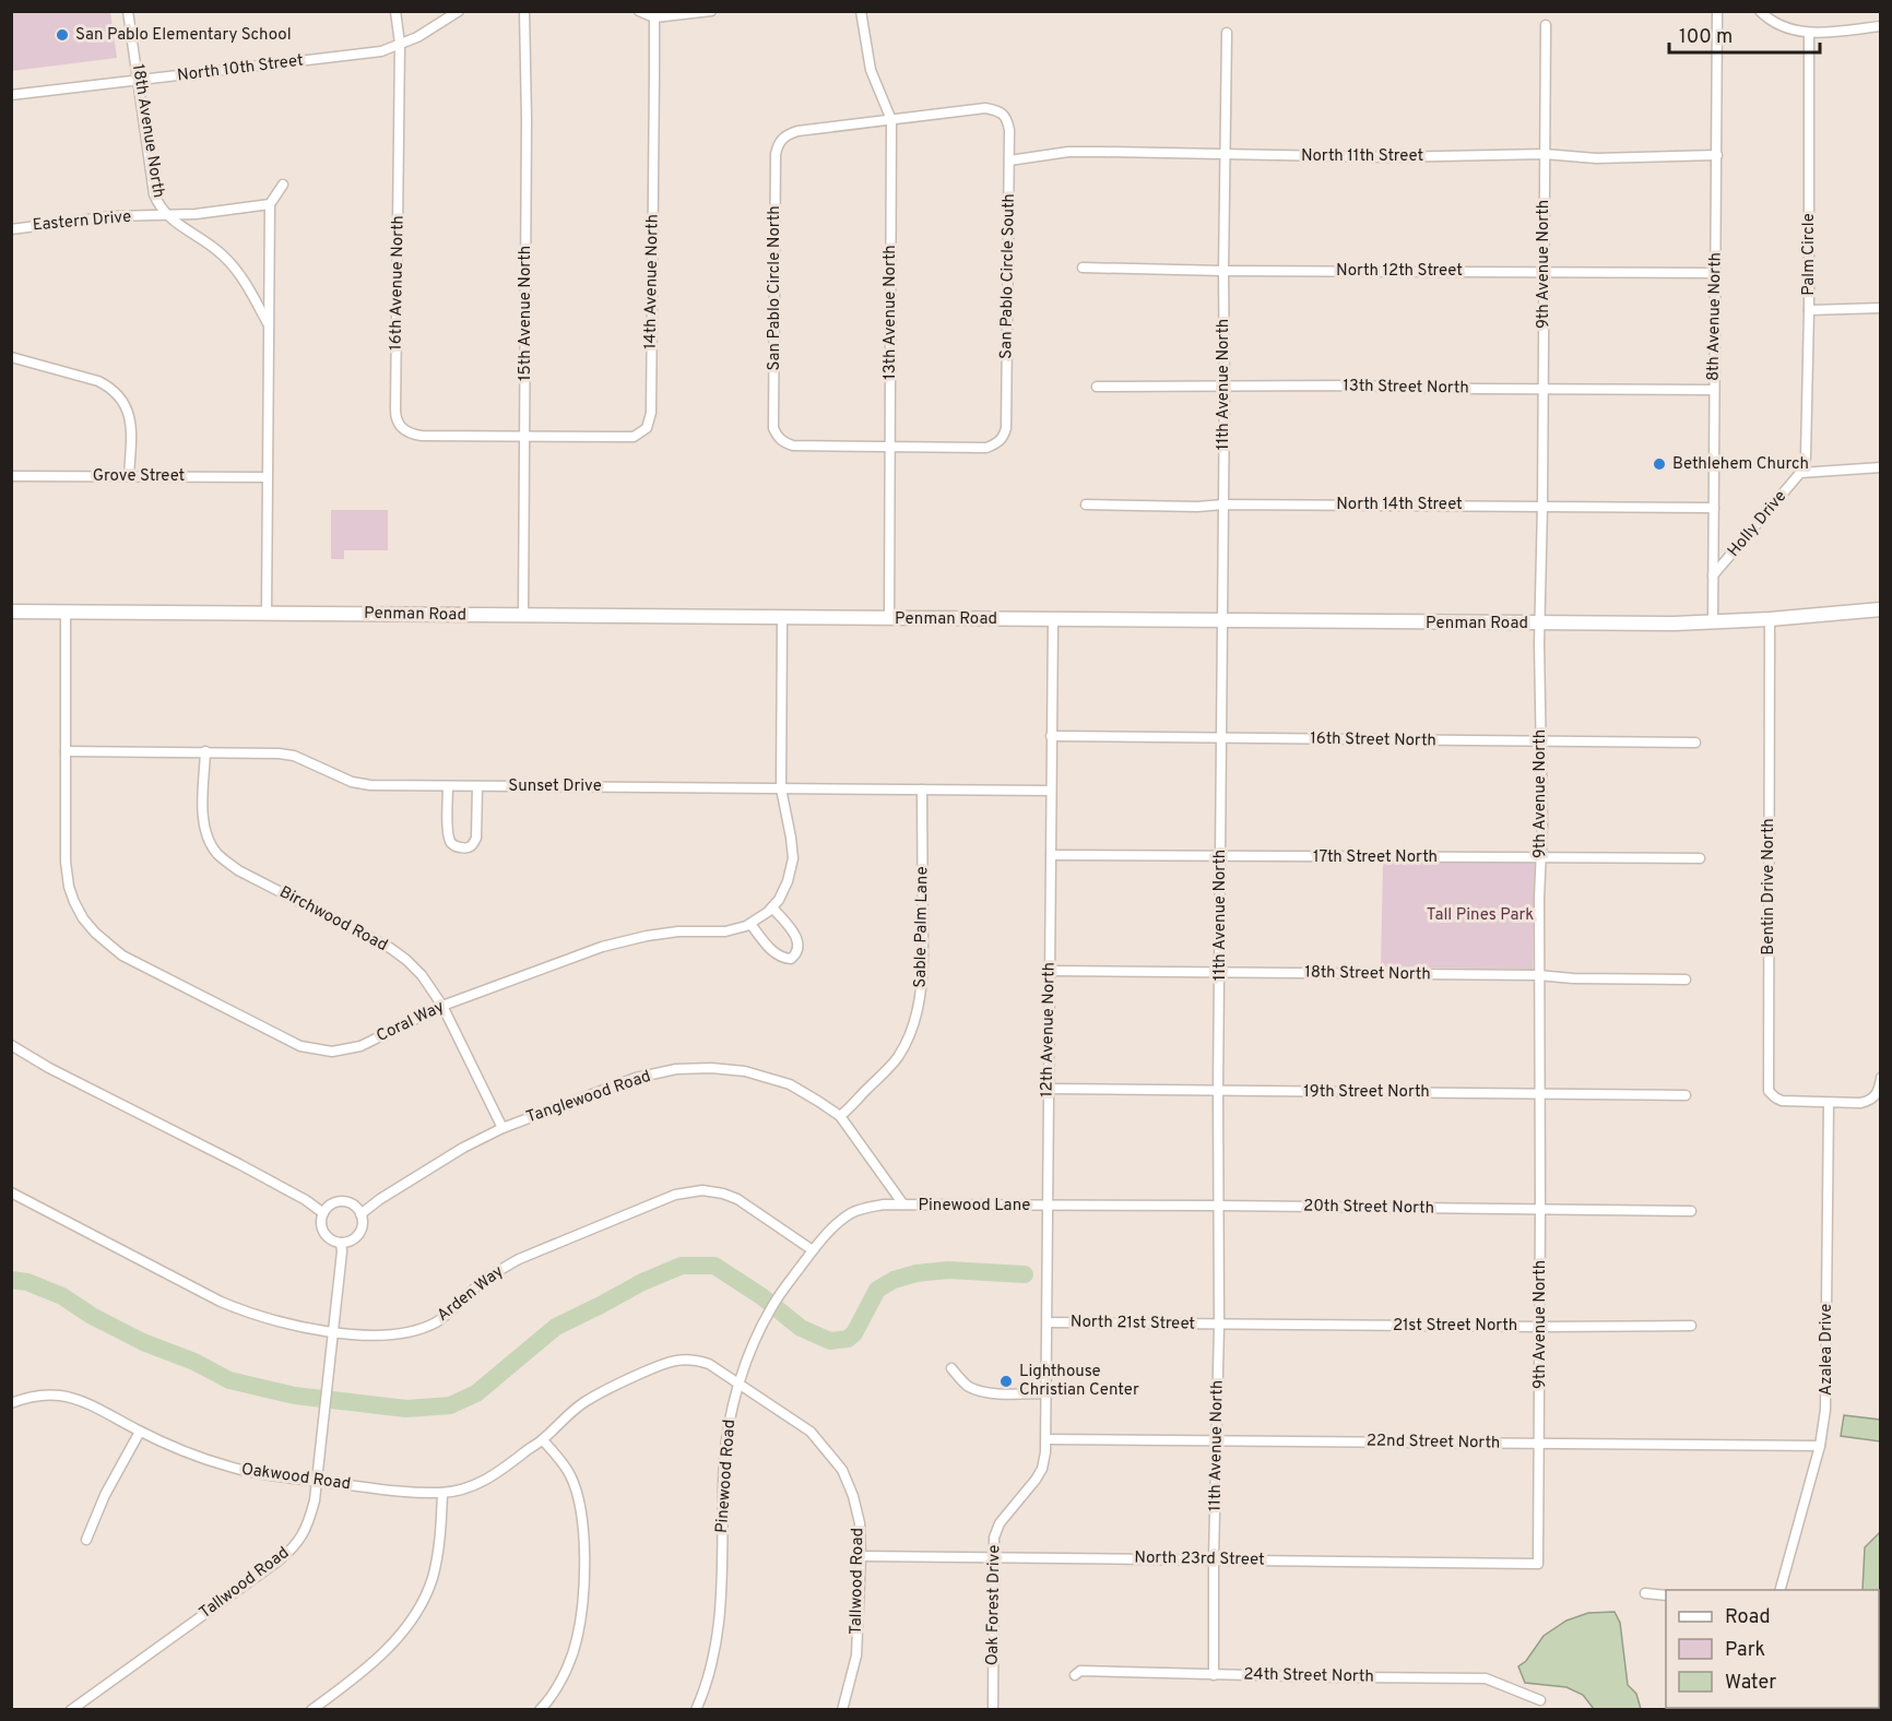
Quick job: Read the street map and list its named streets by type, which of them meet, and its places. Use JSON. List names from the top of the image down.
{
  "streets": {
    "street": [
      "North 10th Street",
      "18th Avenue North",
      "North 11th Street",
      "Eastern Drive",
      "Palm Circle",
      "9th Avenue North",
      "North 12th Street",
      "San Pablo Circle South",
      "14th Avenue North",
      "16th Avenue North",
      "San Pablo Circle North",
      "13th Avenue North",
      "15th Avenue North",
      "8th Avenue North",
      "11th Avenue North",
      "13th Street North",
      "Grove Street",
      "North 14th Street",
      "Holly Drive",
      "Penman Road",
      "16th Street North",
      "Sunset Drive",
      "17th Street North",
      "Bentin Drive North",
      "Birchwood Road",
      "Sable Palm Lane",
      "18th Street North",
      "Coral Way",
      "12th Avenue North",
      "19th Street North",
      "Tanglewood Road",
      "Pinewood Lane",
      "20th Street North",
      "Arden Way",
      "North 21st Street",
      "21st Street North",
      "Azalea Drive",
      "22nd Street North",
      "Pinewood Road",
      "Oakwood Road",
      "North 23rd Street",
      "Tallwood Road",
      "Oak Forest Drive",
      "24th Street North"
    ]
  },
  "crossings": [
    ["North 10th Street", "18th Avenue North"],
    ["North 10th Street", "16th Avenue North"],
    ["18th Avenue North", "Eastern Drive"],
    ["18th Avenue North", "Grove Street"],
    ["18th Avenue North", "Penman Road"],
    ["North 11th Street", "9th Avenue North"],
    ["North 11th Street", "San Pablo Circle South"],
    ["North 11th Street", "8th Avenue North"],
    ["North 11th Street", "11th Avenue North"],
    ["Palm Circle", "Holly Drive"],
    ["9th Avenue North", "North 12th Street"],
    ["9th Avenue North", "13th Street North"],
    ["9th Avenue North", "North 14th Street"],
    ["9th Avenue North", "Penman Road"],
    ["9th Avenue North", "16th Street North"],
    ["9th Avenue North", "17th Street North"],
    ["9th Avenue North", "18th Street North"],
    ["9th Avenue North", "19th Street North"],
    ["9th Avenue North", "20th Street North"],
    ["9th Avenue North", "21st Street North"],
    ["9th Avenue North", "22nd Street North"],
    ["9th Avenue North", "North 23rd Street"],
    ["North 12th Street", "8th Avenue North"],
    ["North 12th Street", "11th Avenue North"],
    ["San Pablo Circle South", "San Pablo Circle North"],
    ["San Pablo Circle South", "13th Avenue North"],
    ["14th Avenue North", "16th Avenue North"],
    ["14th Avenue North", "15th Avenue North"],
    ["16th Avenue North", "15th Avenue North"],
    ["San Pablo Circle North", "13th Avenue North"],
    ["13th Avenue North", "Penman Road"],
    ["15th Avenue North", "Penman Road"],
    ["8th Avenue North", "13th Street North"],
    ["8th Avenue North", "North 14th Street"],
    ["8th Avenue North", "Holly Drive"],
    ["8th Avenue North", "Penman Road"],
    ["11th Avenue North", "13th Street North"],
    ["11th Avenue North", "North 14th Street"],
    ["11th Avenue North", "Penman Road"],
    ["11th Avenue North", "16th Street North"],
    ["11th Avenue North", "17th Street North"],
    ["11th Avenue North", "18th Street North"],
    ["11th Avenue North", "19th Street North"],
    ["11th Avenue North", "20th Street North"],
    ["11th Avenue North", "North 21st Street"],
    ["11th Avenue North", "21st Street North"],
    ["11th Avenue North", "22nd Street North"],
    ["11th Avenue North", "North 23rd Street"],
    ["11th Avenue North", "24th Street North"],
    ["Penman Road", "Bentin Drive North"],
    ["Penman Road", "Coral Way"],
    ["Penman Road", "12th Avenue North"],
    ["16th Street North", "12th Avenue North"],
    ["Sunset Drive", "Birchwood Road"],
    ["Sunset Drive", "Sable Palm Lane"],
    ["Sunset Drive", "Coral Way"],
    ["Sunset Drive", "12th Avenue North"],
    ["17th Street North", "12th Avenue North"],
    ["Bentin Drive North", "Azalea Drive"],
    ["Birchwood Road", "Coral Way"],
    ["Birchwood Road", "Tanglewood Road"],
    ["Sable Palm Lane", "Tanglewood Road"],
    ["18th Street North", "12th Avenue North"],
    ["12th Avenue North", "19th Street North"],
    ["12th Avenue North", "Pinewood Lane"],
    ["12th Avenue North", "20th Street North"],
    ["12th Avenue North", "North 21st Street"],
    ["12th Avenue North", "22nd Street North"],
    ["12th Avenue North", "Oak Forest Drive"],
    ["Tanglewood Road", "Pinewood Lane"],
    ["Tanglewood Road", "Pinewood Road"],
    ["Tanglewood Road", "Tallwood Road"],
    ["Pinewood Lane", "20th Street North"],
    ["Pinewood Lane", "Pinewood Road"],
    ["Arden Way", "Pinewood Road"],
    ["Arden Way", "Tallwood Road"],
    ["North 21st Street", "21st Street North"],
    ["Azalea Drive", "22nd Street North"],
    ["22nd Street North", "Oak Forest Drive"],
    ["Pinewood Road", "Oakwood Road"],
    ["Pinewood Road", "Tallwood Road"],
    ["Oakwood Road", "Tallwood Road"],
    ["North 23rd Street", "Tallwood Road"],
    ["North 23rd Street", "Oak Forest Drive"]
  ],
  "parks": ["Tall Pines Park"],
  "places": ["San Pablo Elementary School", "Bethlehem Church", "Lighthouse Christian Center"],
  "legend": ["Road", "Park", "Water"],
  "scale_bar": "100 m"
}
